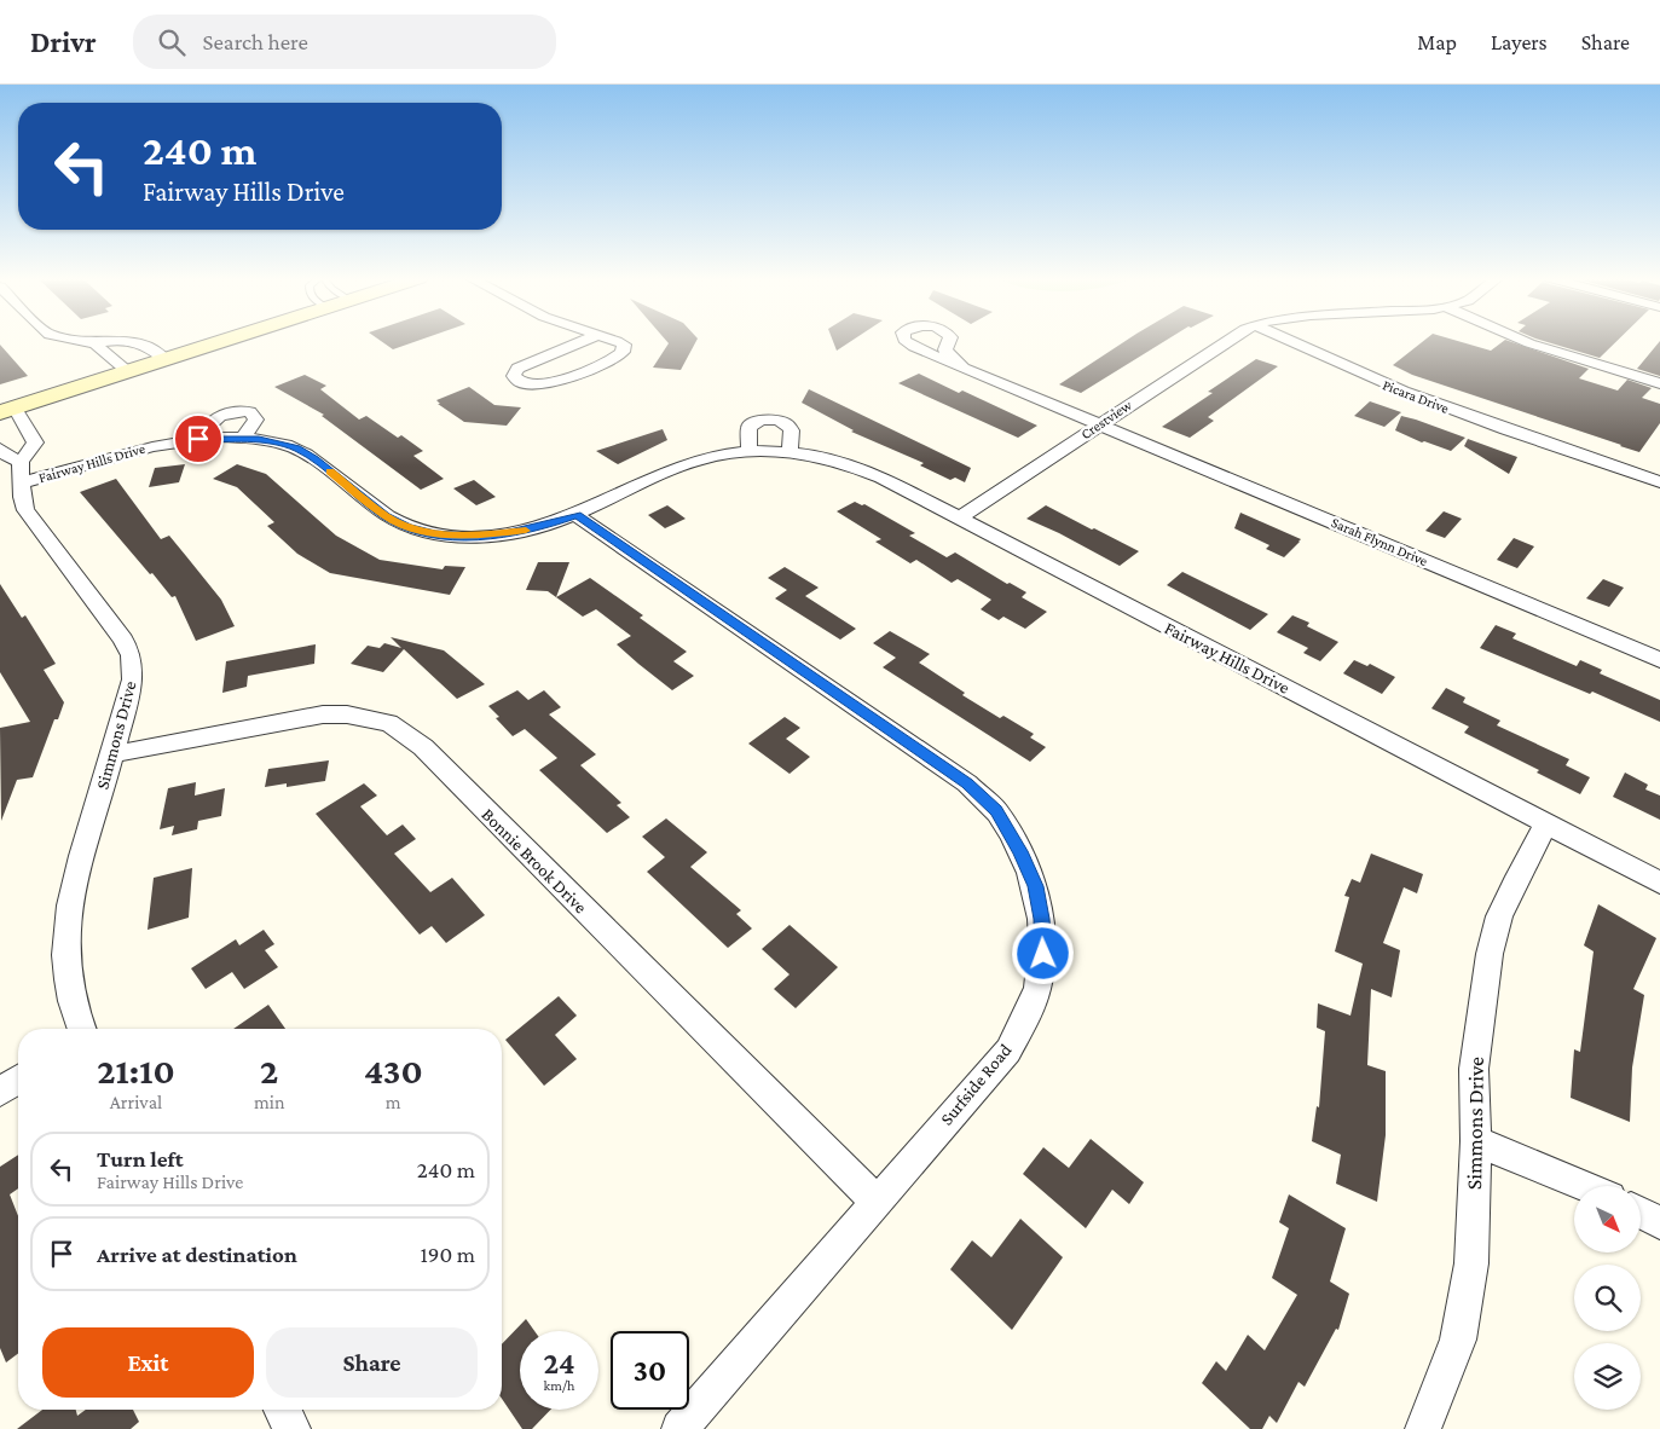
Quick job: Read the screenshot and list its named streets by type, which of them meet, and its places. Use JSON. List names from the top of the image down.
{
  "streets": {
    "street": [
      "Picara Drive",
      "Crestview",
      "Fairway Hills Drive",
      "Sarah Flynn Drive",
      "Simmons Drive",
      "Bonnie Brook Drive",
      "Surfside Road"
    ]
  },
  "crossings": [
    ["Crestview", "Fairway Hills Drive"],
    ["Crestview", "Sarah Flynn Drive"],
    ["Fairway Hills Drive", "Simmons Drive"],
    ["Fairway Hills Drive", "Surfside Road"],
    ["Simmons Drive", "Bonnie Brook Drive"],
    ["Bonnie Brook Drive", "Surfside Road"]
  ],
  "north": "bottom right",
  "page": {
    "header": "Drivr",
    "search": "Search here",
    "nav": ["Map", "Layers", "Share"],
    "turn": ["240 m", "Fairway Hills Drive"],
    "eta": [
      "21:10",
      "Arrival",
      "2",
      "min",
      "430",
      "m"
    ],
    "list": [
      {
        "name": "Turn left",
        "note": "Fairway Hills Drive",
        "value": "240 m"
      },
      {
        "name": "Arrive at destination",
        "value": "190 m"
      }
    ],
    "buttons": ["Exit", "Share"],
    "speed": "24 km/h",
    "limit": "30"
  }
}
